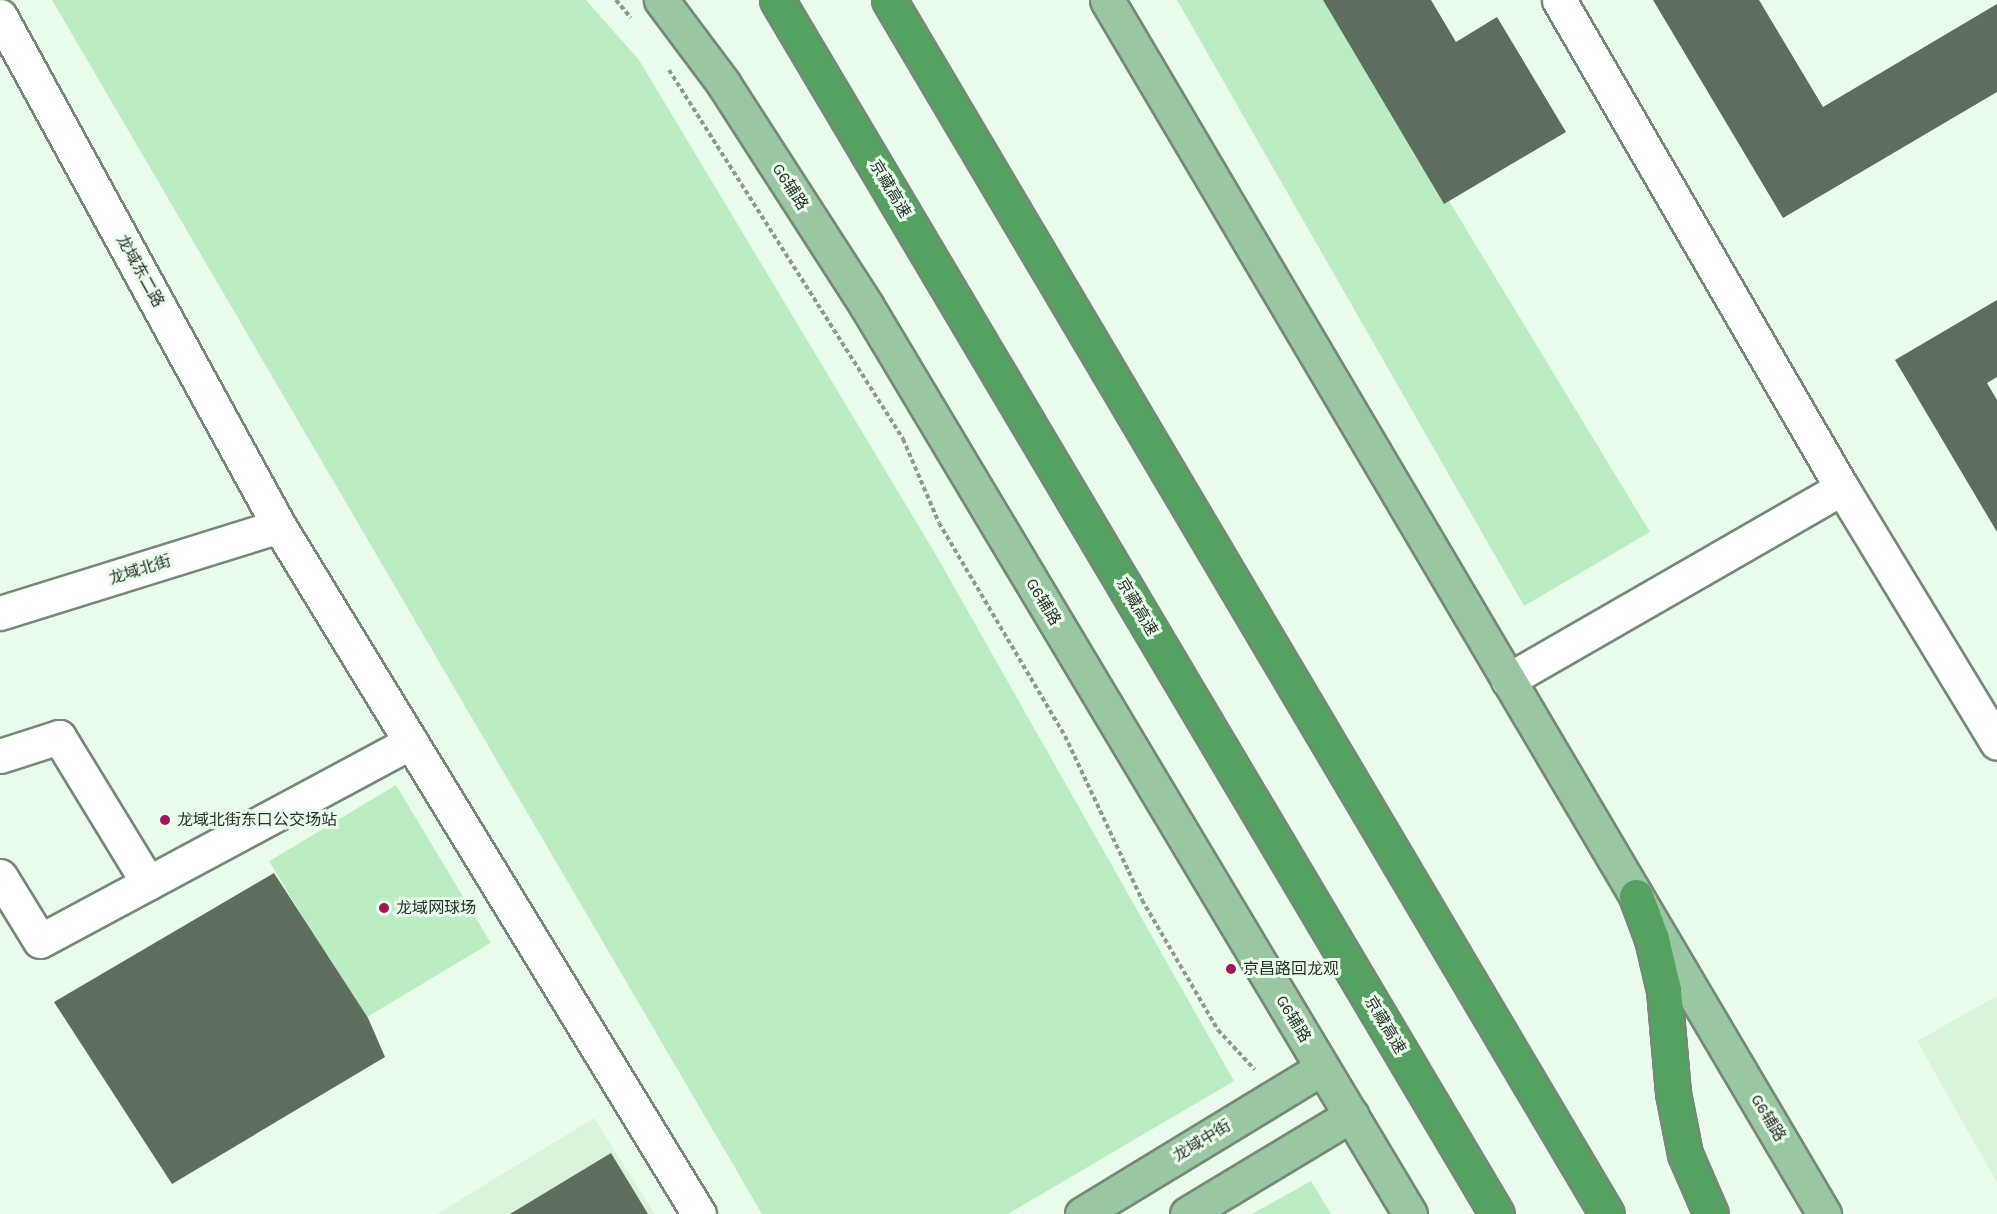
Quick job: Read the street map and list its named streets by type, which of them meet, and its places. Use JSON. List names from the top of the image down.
{
  "streets": {
    "highway": ["京藏高速"],
    "main road": ["G6辅路", "龙域中街"],
    "street": ["龙域东二路", "龙域北街"]
  },
  "crossings": [
    ["G6辅路", "龙域中街"],
    ["龙域东二路", "龙域北街"]
  ],
  "places": ["龙域北街东口公交场站", "龙域网球场", "京昌路回龙观"]
}
